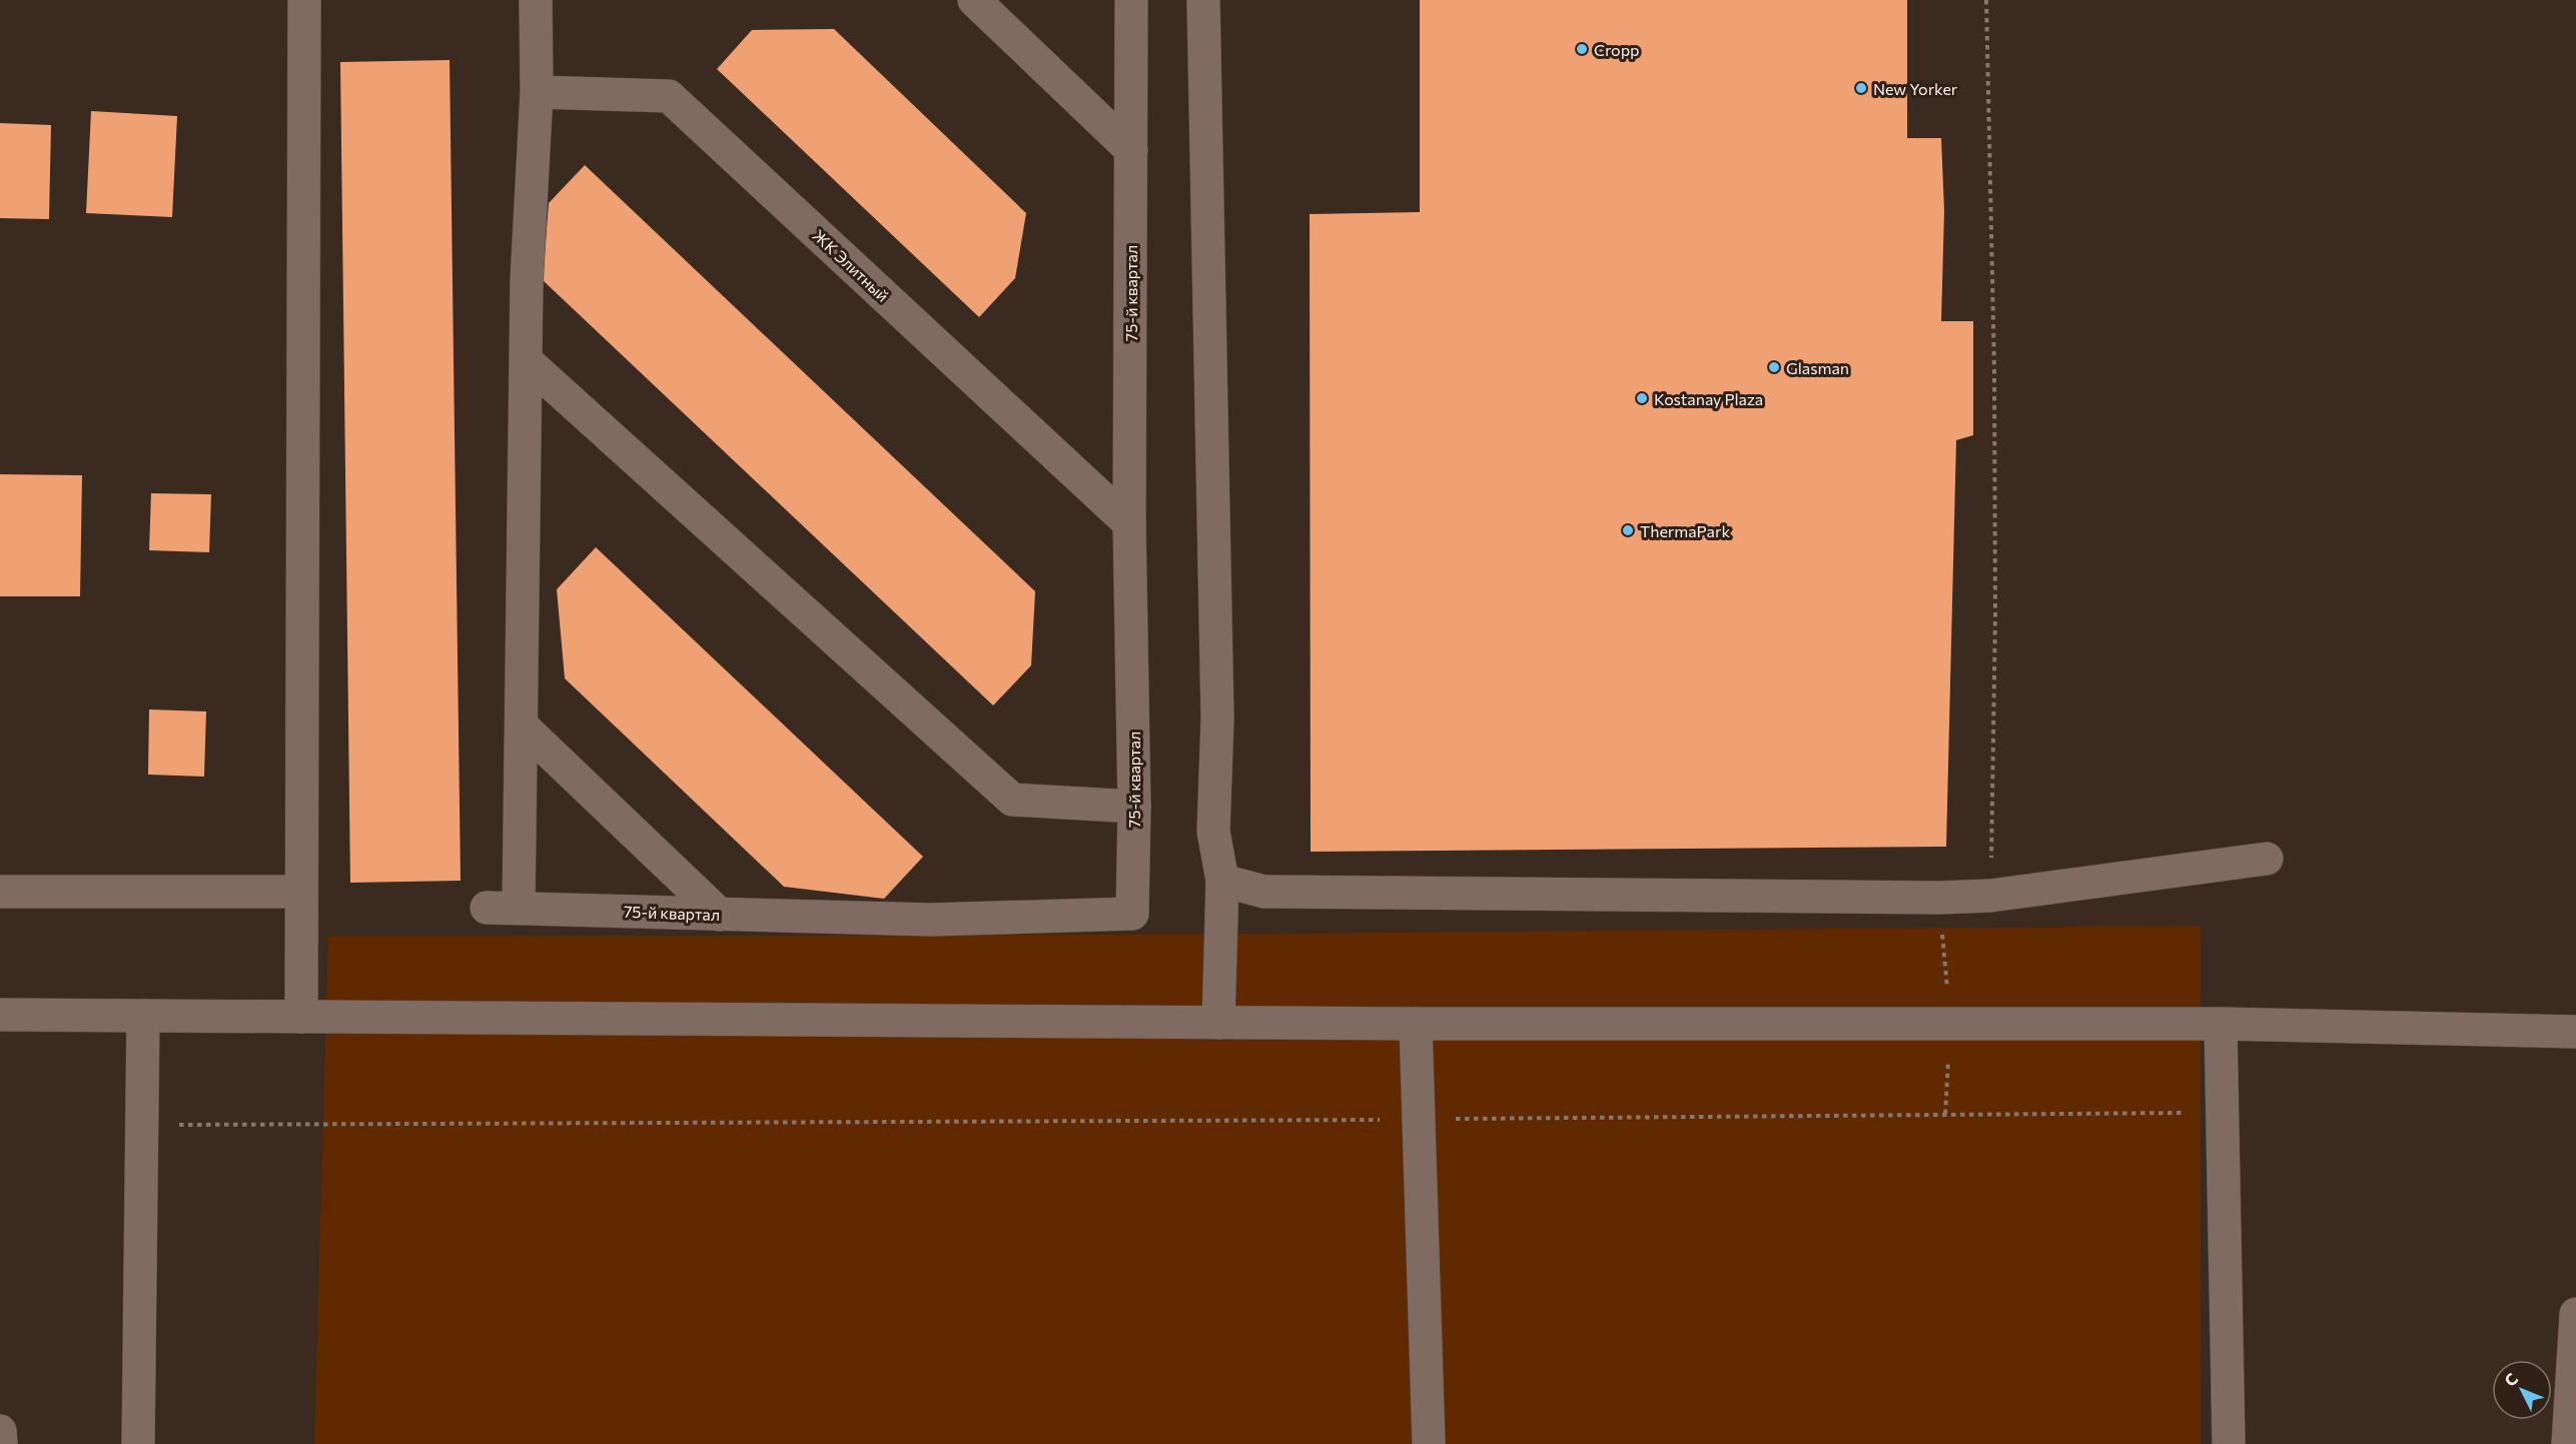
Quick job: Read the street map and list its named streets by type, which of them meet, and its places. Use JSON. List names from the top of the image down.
{
  "streets": {
    "street": ["ЖК Элитный", "75-й квартал"]
  },
  "crossings": [
    ["ЖК Элитный", "75-й квартал"]
  ],
  "places": [
    "Cropp",
    "New Yorker",
    "Glasman",
    "Kostanay Plaza",
    "ThermaPark"
  ],
  "north": "top left"
}
